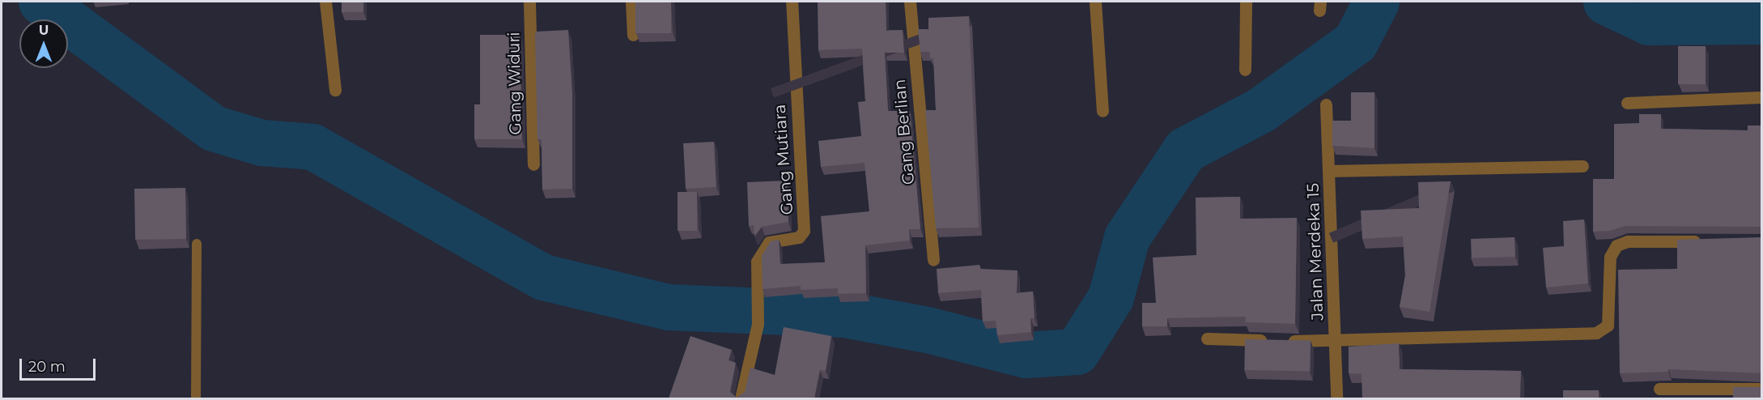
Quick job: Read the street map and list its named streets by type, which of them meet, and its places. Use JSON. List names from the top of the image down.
{
  "streets": {
    "street": [
      "Gang Widuri",
      "Gang Berlian",
      "Gang Mutiara",
      "Jalan Merdeka 15"
    ]
  },
  "scale_bar": "20 m",
  "north": "top"
}
